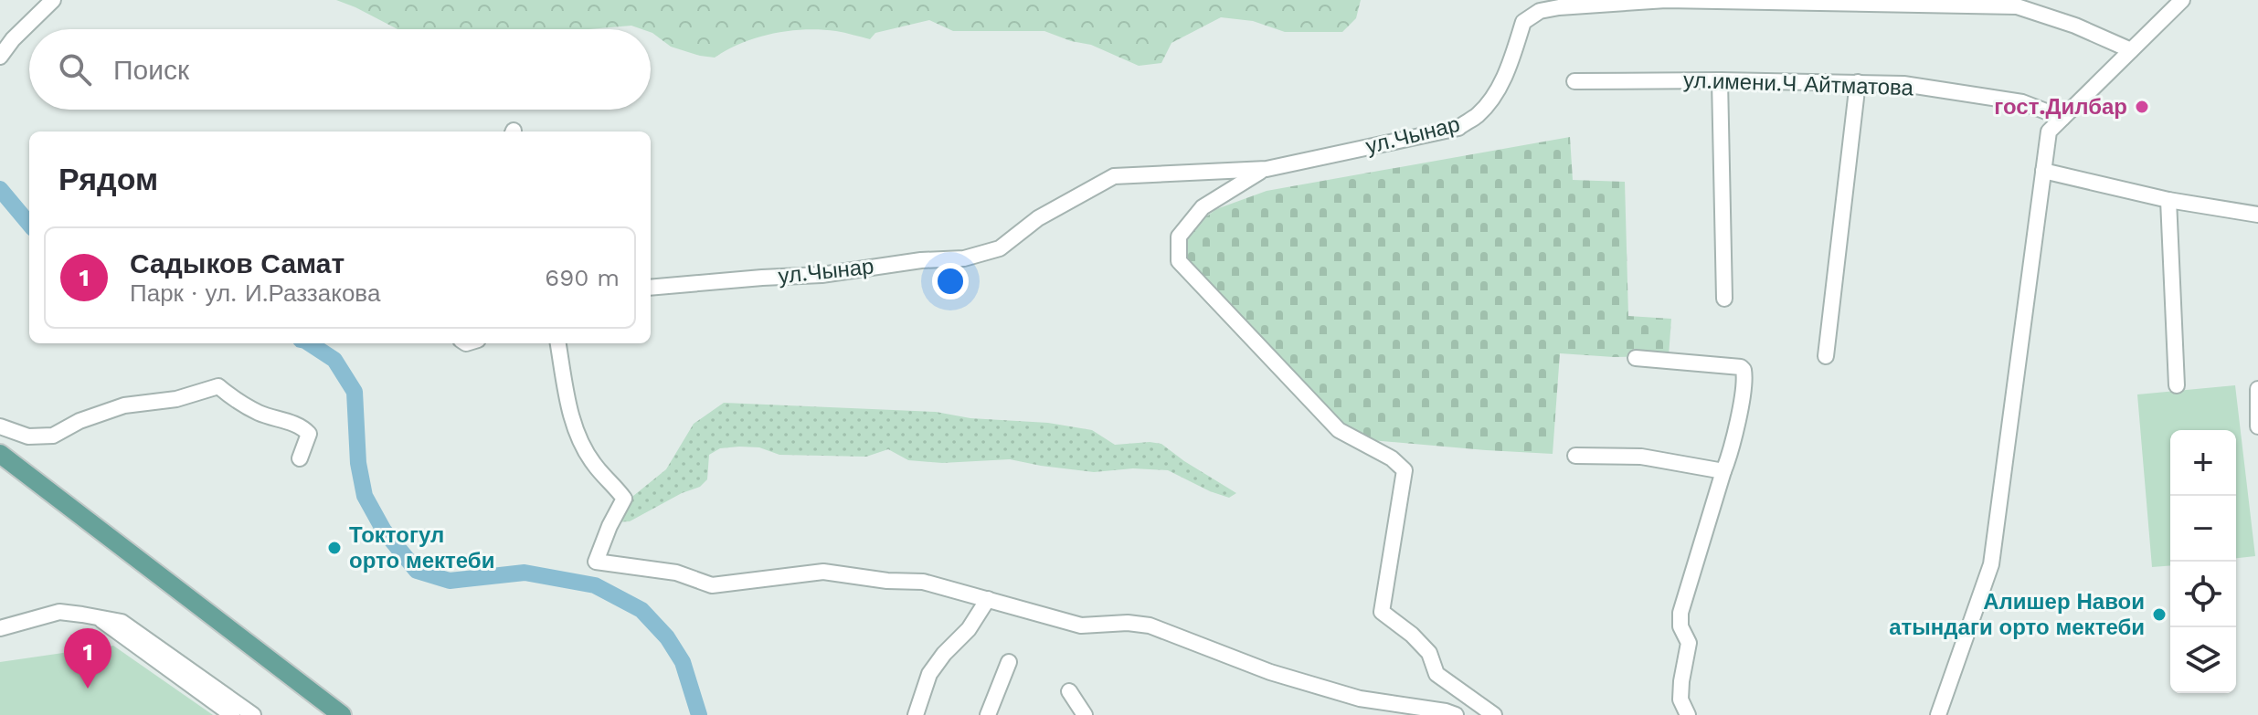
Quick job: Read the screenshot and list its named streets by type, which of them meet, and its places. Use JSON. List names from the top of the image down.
{
  "streets": {
    "street": ["ул.имени.Ч Айтматова", "ул.Чынар"]
  },
  "places": ["гост.Дилбар", "Токтогул орто мектеби", "Алишер Навои атындаги орто мектеби"],
  "page": {
    "search": "Поиск",
    "heading": "Рядом",
    "list": [
      {
        "mark": "1",
        "name": "Садыков Самат",
        "note": "Парк · ул. И.Раззакова",
        "value": "690 m"
      }
    ],
    "map_buttons": ["+", "−"],
    "pins": "1"
  }
}
